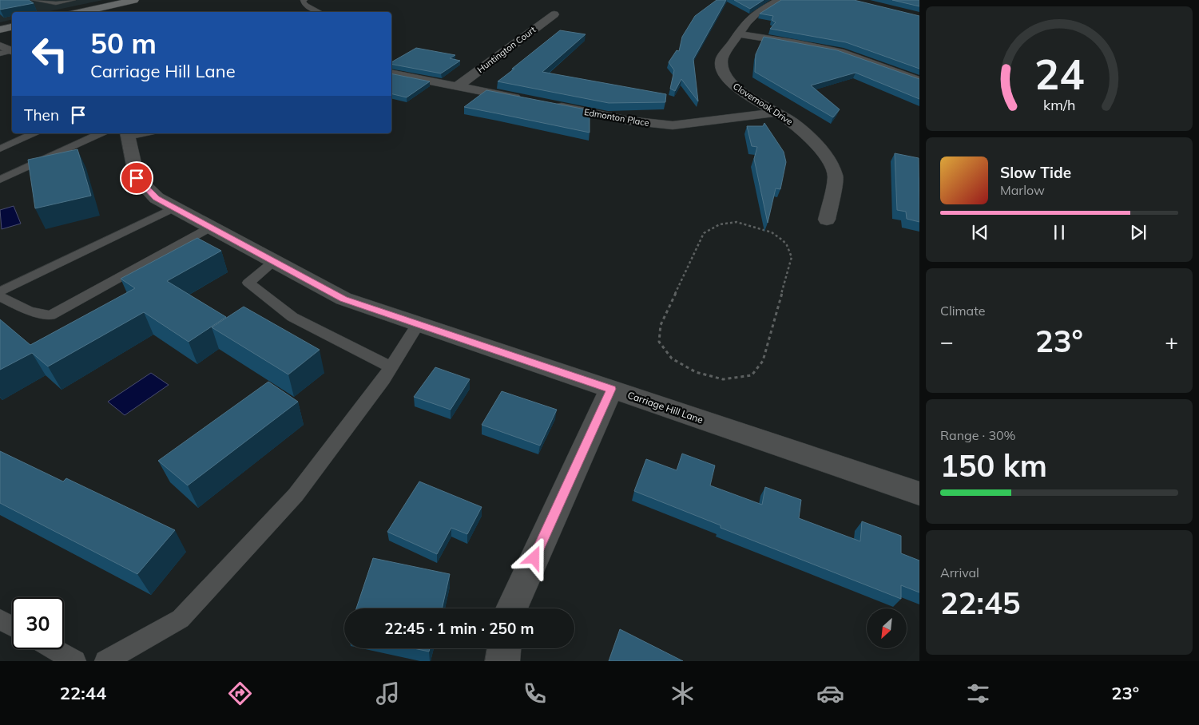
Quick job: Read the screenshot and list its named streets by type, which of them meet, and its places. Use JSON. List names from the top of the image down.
{
  "streets": {
    "street": [
      "Huntington Court",
      "Clovernook Drive",
      "Edmonton Place",
      "Carriage Hill Lane"
    ]
  },
  "crossings": [
    ["Clovernook Drive", "Edmonton Place"]
  ],
  "north": "bottom left",
  "page": {
    "turn": ["50 m", "Carriage Hill Lane"],
    "then": "Then",
    "song": ["Slow Tide", "Marlow"],
    "tile": [
      "Climate",
      ["Range · 30%", "150 km"],
      ["Arrival", "22:45"]
    ],
    "heat": ["−", "23°", "+"],
    "limit": "30",
    "trip": "22:45 · 1 min · 250 m",
    "tabs": ["22:44", "23°"],
    "gauge": ["24", "km/h"]
  }
}
